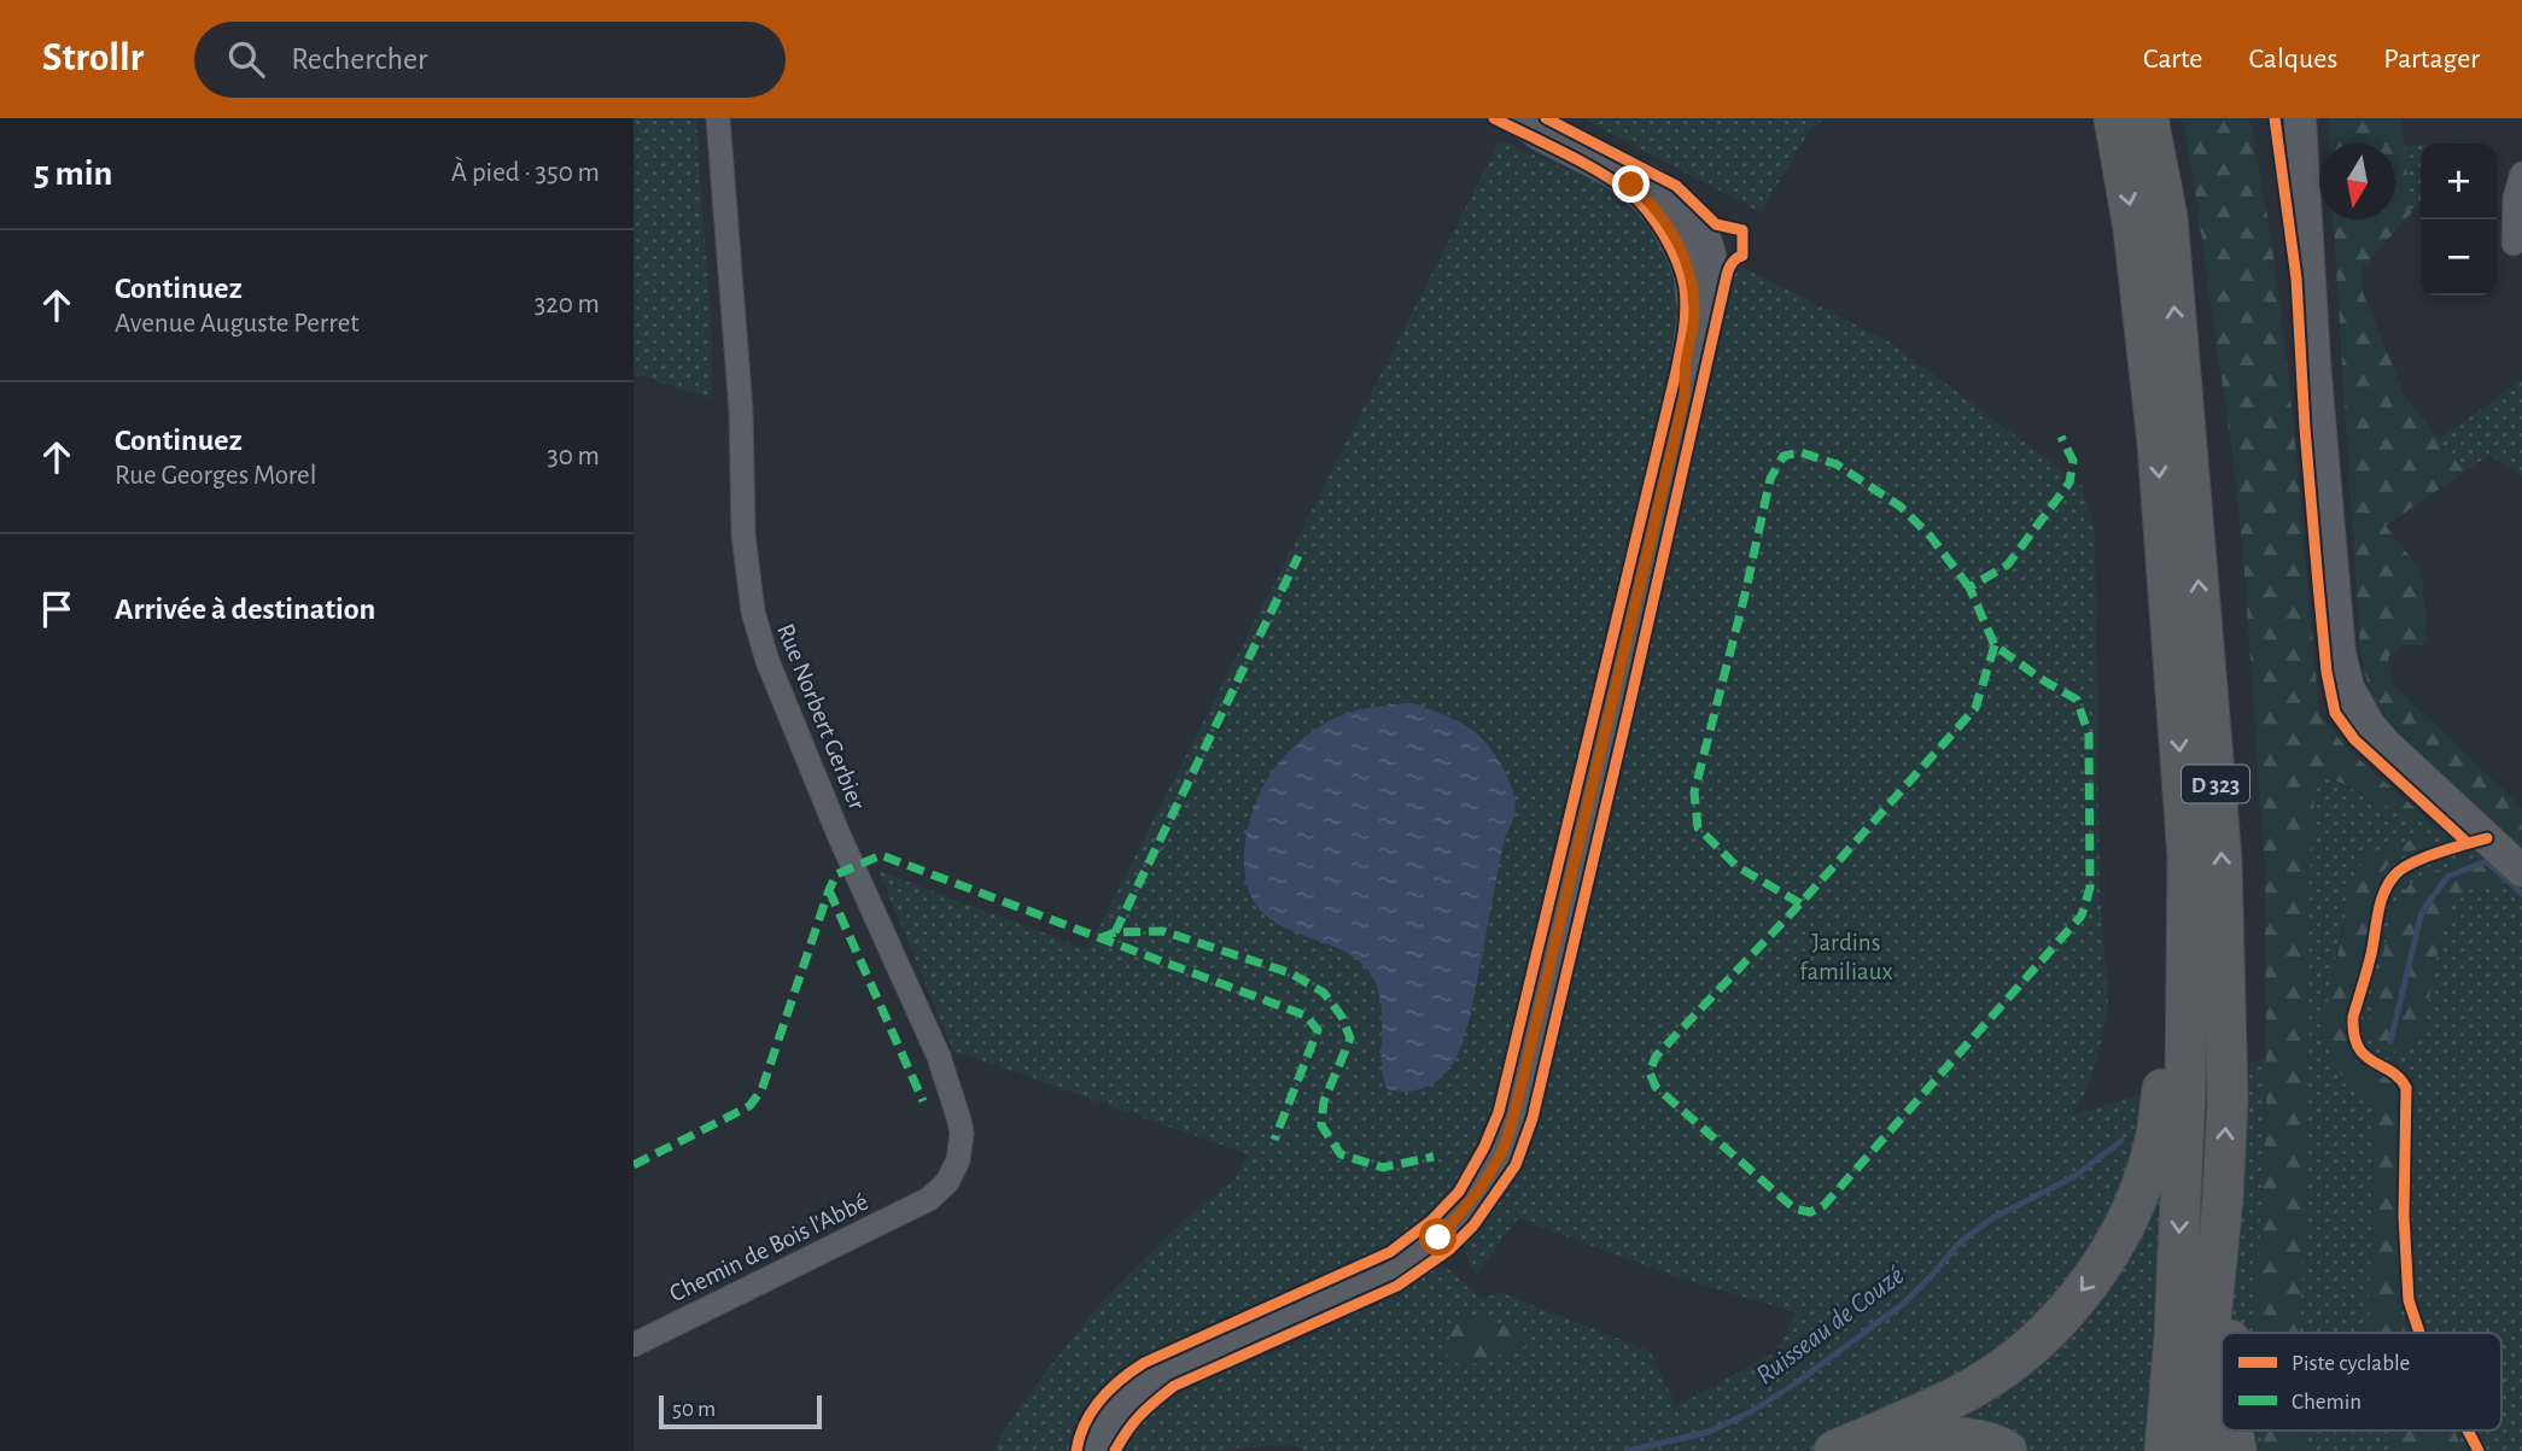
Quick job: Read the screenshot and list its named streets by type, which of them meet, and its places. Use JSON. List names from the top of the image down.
{
  "streets": {
    "highway": ["D 323"],
    "street": ["Rue Norbert Gerbier", "Chemin de Bois l'Abbé"]
  },
  "crossings": [
    ["Rue Norbert Gerbier", "Chemin de Bois l'Abbé"]
  ],
  "water": ["Ruisseau de Couzé"],
  "parks": ["Jardins familiaux"],
  "legend": ["Piste cyclable", "Chemin"],
  "scale_bar": "50 m",
  "north": "bottom",
  "page": {
    "header": "Strollr",
    "search": "Rechercher",
    "nav": ["Carte", "Calques", "Partager"],
    "heading": ["5 min", "À pied · 350 m"],
    "map_buttons": ["+", "−"],
    "list": [
      ["Continuez", "Avenue Auguste Perret", "320 m"],
      ["Continuez", "Rue Georges Morel", "30 m"],
      "Arrivée à destination"
    ],
    "scale": "50 m"
  }
}
